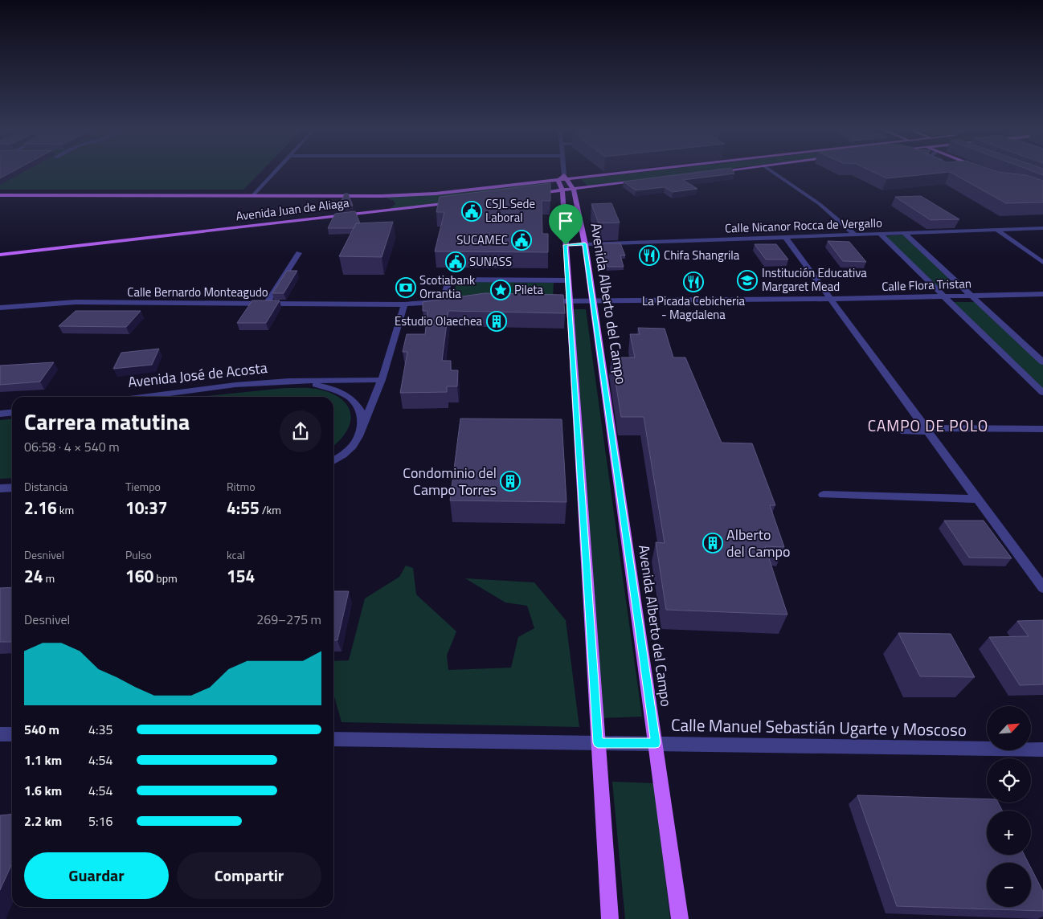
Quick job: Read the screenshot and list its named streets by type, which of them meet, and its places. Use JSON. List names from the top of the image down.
{
  "streets": {
    "main road": ["Avenida Juan de Aliaga", "Avenida Alberto del Campo"],
    "street": [
      "Calle Nicanor Rocca de Vergallo",
      "Calle Flora Tristan",
      "Calle Bernardo Monteagudo",
      "Avenida José de Acosta",
      "Calle Manuel Sebastián Ugarte y Moscoso"
    ]
  },
  "crossings": [
    ["Avenida Juan de Aliaga", "Avenida Alberto del Campo"],
    ["Calle Nicanor Rocca de Vergallo", "Avenida Alberto del Campo"],
    ["Calle Flora Tristan", "Avenida Alberto del Campo"],
    ["Avenida Alberto del Campo", "Calle Manuel Sebastián Ugarte y Moscoso"]
  ],
  "districts": ["CAMPO DE POLO"],
  "places": {
    "public building": ["CSJL Sede Laboral", "SUCAMEC", "SUNASS"],
    "restaurant": ["Chifa Shangrila", "La Picada Cebicheria - Magdalena"],
    "school or university": ["Institución Educativa Margaret Mead"],
    "bank": ["Scotiabank Orrantia"],
    "place": ["Pileta"],
    "building": ["Estudio Olaechea", "Condominio del Campo Torres", "Alberto del Campo"]
  },
  "north": "top right",
  "page": {
    "heading": ["Carrera matutina", "06:58 · 4 × 540 m"],
    "stats": [
      ["Distancia", "2.16 km"],
      ["Tiempo", "10:37"],
      ["Ritmo", "4:55 /km"],
      ["Desnivel", "24 m"],
      ["Pulso", "160 bpm"],
      ["kcal", "154"]
    ],
    "chart": ["Desnivel", "269–275 m"],
    "map_buttons": ["+", "−"],
    "list": [
      {
        "name": "540 m",
        "note": "4:35"
      },
      {
        "name": "1.1 km",
        "note": "4:54"
      },
      {
        "name": "1.6 km",
        "note": "4:54"
      },
      {
        "name": "2.2 km",
        "note": "5:16"
      }
    ],
    "buttons": ["Guardar", "Compartir"]
  }
}
